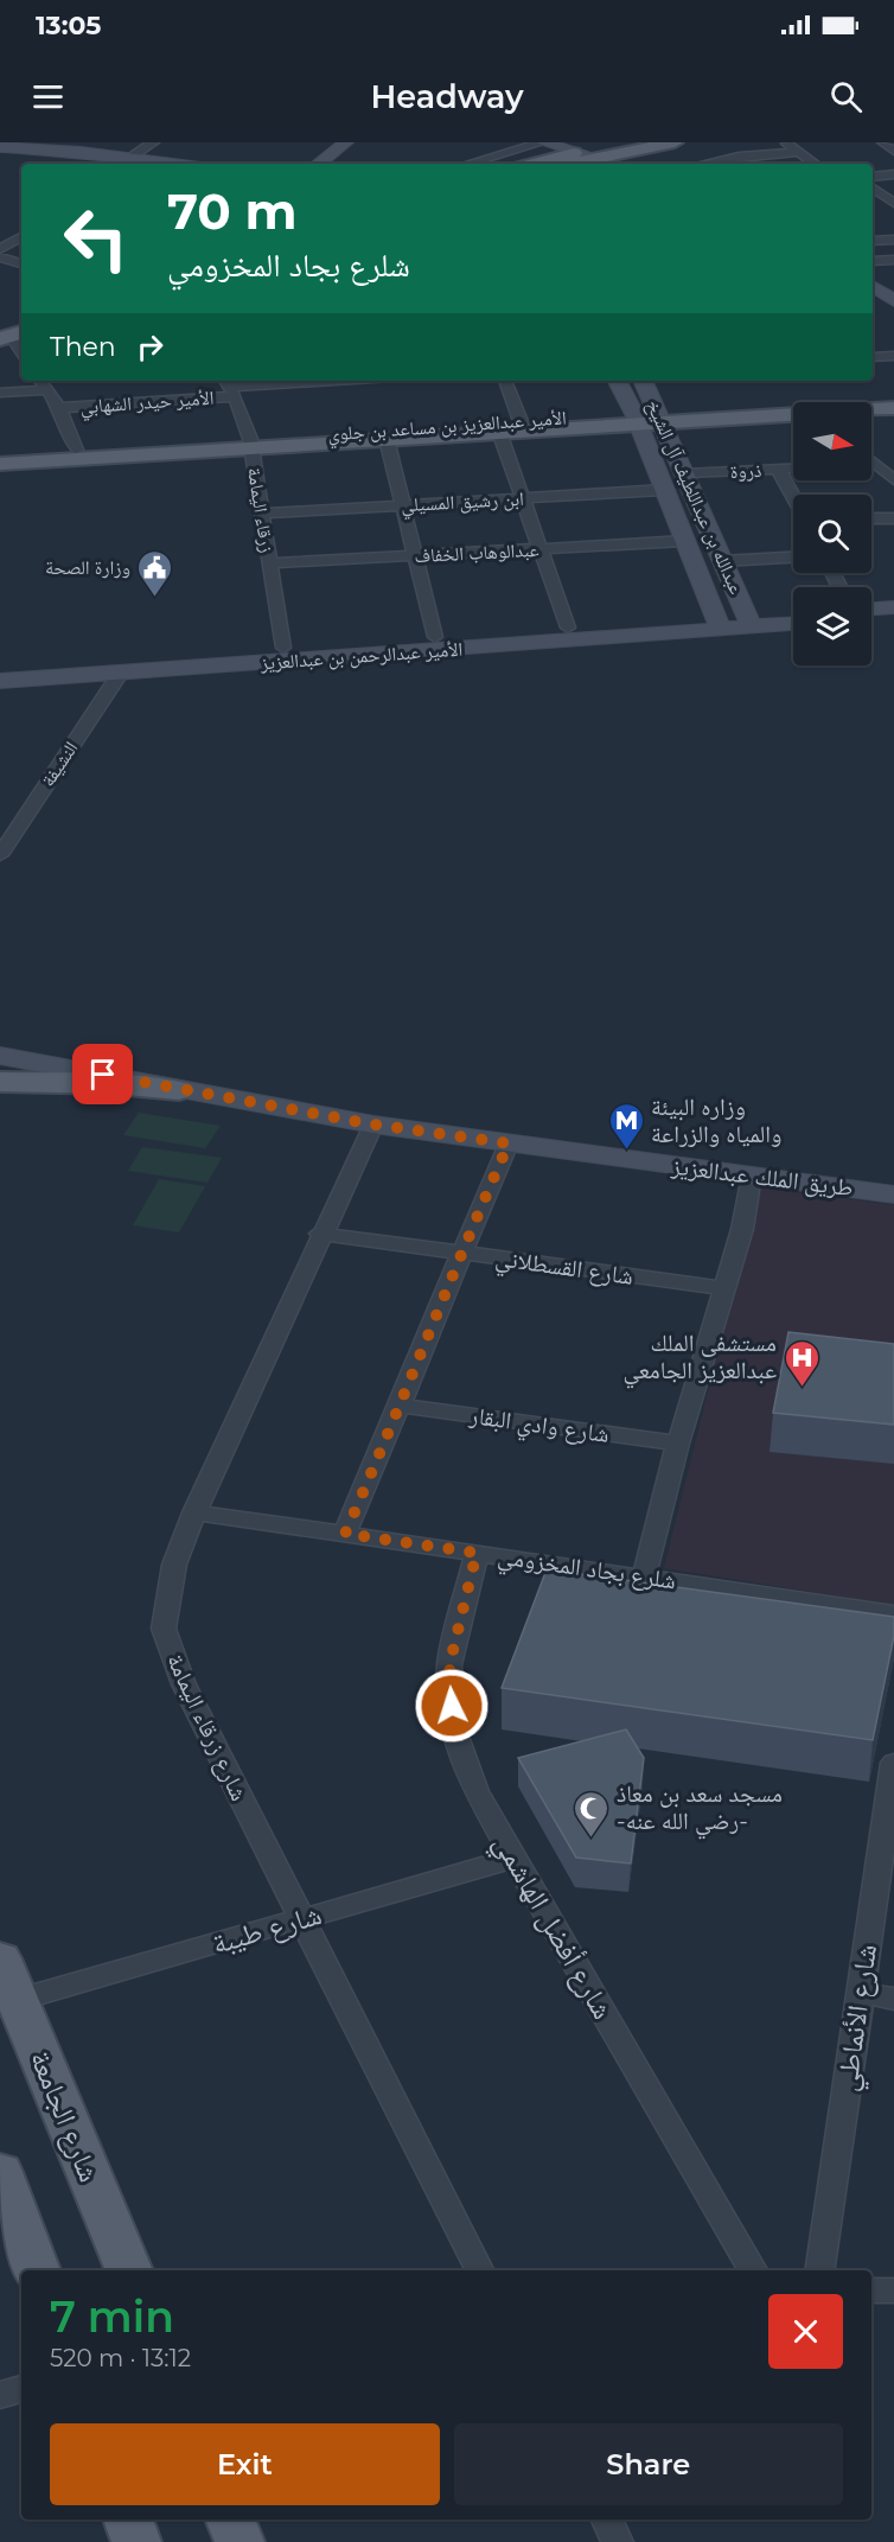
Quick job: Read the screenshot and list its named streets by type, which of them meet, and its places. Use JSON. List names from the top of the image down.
{
  "streets": {
    "main road": ["الأمير عبدالعزيز بن مساعد بن جلوي", "شارع الجامعة"],
    "street": [
      "الأمير حيدر الشهابي",
      "ذروة",
      "عبدالله بن عبداللطيف آل الشيخ",
      "ابن رشيق المسيلي",
      "زرقاء اليمامة",
      "عبدالوهاب الخفاف",
      "الأمير عبدالرحمن بن عبدالعزيز",
      "النشيفة",
      "طريق الملك عبدالعزيز",
      "شارع القسطلاني",
      "شارع وادي البقار",
      "شلرع بجاد المخزومي",
      "شارع زرقاء اليمامة",
      "شارع أفضل الهاشمي",
      "شارع طيبة",
      "شارع الأنماطي"
    ]
  },
  "crossings": [
    ["الأمير حيدر الشهابي", "زرقاء اليمامة"],
    ["الأمير عبدالعزيز بن مساعد بن جلوي", "عبدالله بن عبداللطيف آل الشيخ"],
    ["الأمير عبدالعزيز بن مساعد بن جلوي", "زرقاء اليمامة"],
    ["ذروة", "عبدالله بن عبداللطيف آل الشيخ"],
    ["عبدالله بن عبداللطيف آل الشيخ", "ابن رشيق المسيلي"],
    ["عبدالله بن عبداللطيف آل الشيخ", "عبدالوهاب الخفاف"],
    ["عبدالله بن عبداللطيف آل الشيخ", "الأمير عبدالرحمن بن عبدالعزيز"],
    ["ابن رشيق المسيلي", "زرقاء اليمامة"],
    ["زرقاء اليمامة", "عبدالوهاب الخفاف"],
    ["زرقاء اليمامة", "الأمير عبدالرحمن بن عبدالعزيز"],
    ["الأمير عبدالرحمن بن عبدالعزيز", "النشيفة"],
    ["طريق الملك عبدالعزيز", "شارع زرقاء اليمامة"],
    ["شارع القسطلاني", "شارع زرقاء اليمامة"],
    ["شلرع بجاد المخزومي", "شارع زرقاء اليمامة"],
    ["شلرع بجاد المخزومي", "شارع أفضل الهاشمي"],
    ["شارع زرقاء اليمامة", "شارع طيبة"],
    ["شارع أفضل الهاشمي", "شارع طيبة"],
    ["شارع طيبة", "شارع الجامعة"]
  ],
  "places": {
    "public building": ["وزارة الصحة"],
    "metro station": ["وزاره البيئة والمياه والزراعة"],
    "hospital": ["مستشفى الملك عبدالعزيز الجامعي"],
    "mosque": ["مسجد سعد بن معاذ -رضي الله عنه-"]
  },
  "north": "right",
  "page": {
    "status": "13:05",
    "header": "Headway",
    "turn": ["70 m", "شلرع بجاد المخزومي"],
    "then": "Then",
    "heading": ["7 min", "520 m · 13:12"],
    "buttons": ["Exit", "Share"]
  }
}
